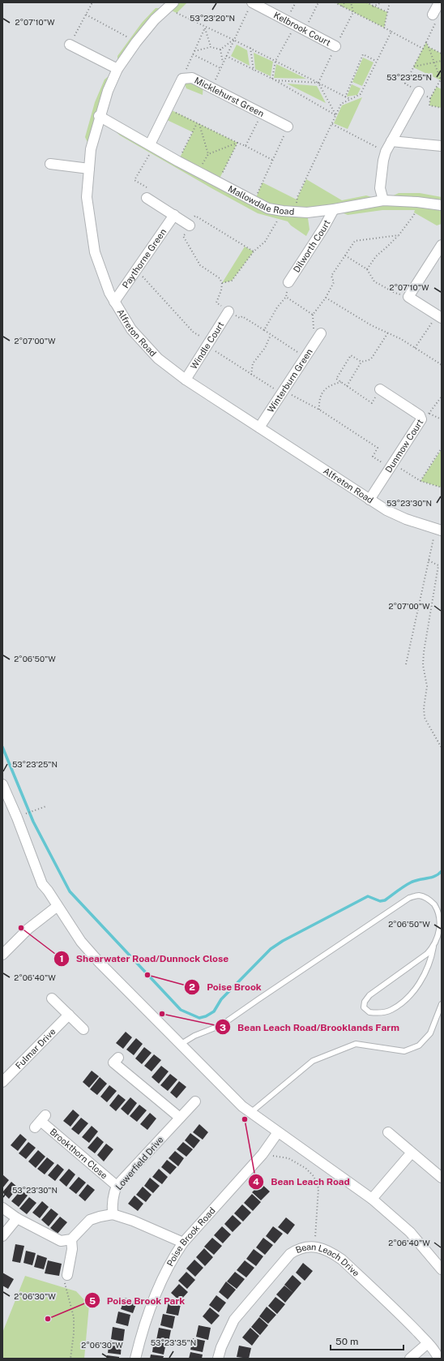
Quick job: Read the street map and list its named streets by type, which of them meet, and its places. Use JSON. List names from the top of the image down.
{
  "streets": {
    "street": [
      "Kelbrook Court",
      "Micklehurst Green",
      "Mallowdale Road",
      "Dilworth Court",
      "Paythorne Green",
      "Alfreton Road",
      "Windle Court",
      "Winterburn Green",
      "Dunmow Court",
      "Fulmar Drive",
      "Brookthorn Close",
      "Lowerfield Drive",
      "Poise Brook Road",
      "Bean Leach Drive"
    ]
  },
  "crossings": [
    ["Micklehurst Green", "Mallowdale Road"],
    ["Mallowdale Road", "Dilworth Court"],
    ["Mallowdale Road", "Alfreton Road"],
    ["Paythorne Green", "Alfreton Road"],
    ["Alfreton Road", "Windle Court"],
    ["Alfreton Road", "Winterburn Green"],
    ["Alfreton Road", "Dunmow Court"],
    ["Brookthorn Close", "Lowerfield Drive"]
  ],
  "places": [
    "Shearwater Road/Dunnock Close",
    "Poise Brook",
    "Bean Leach Road/Brooklands Farm",
    "Bean Leach Road",
    "Poise Brook Park"
  ],
  "scale_bar": "50 m",
  "coordinates": [
    "53°23'20\"N",
    "2°07'10\"W",
    "53°23'25\"N",
    "2°07'00\"W",
    "53°23'30\"N",
    "2°06'50\"W",
    "2°06'40\"W",
    "2°06'30\"W",
    "53°23'35\"N"
  ]
}
